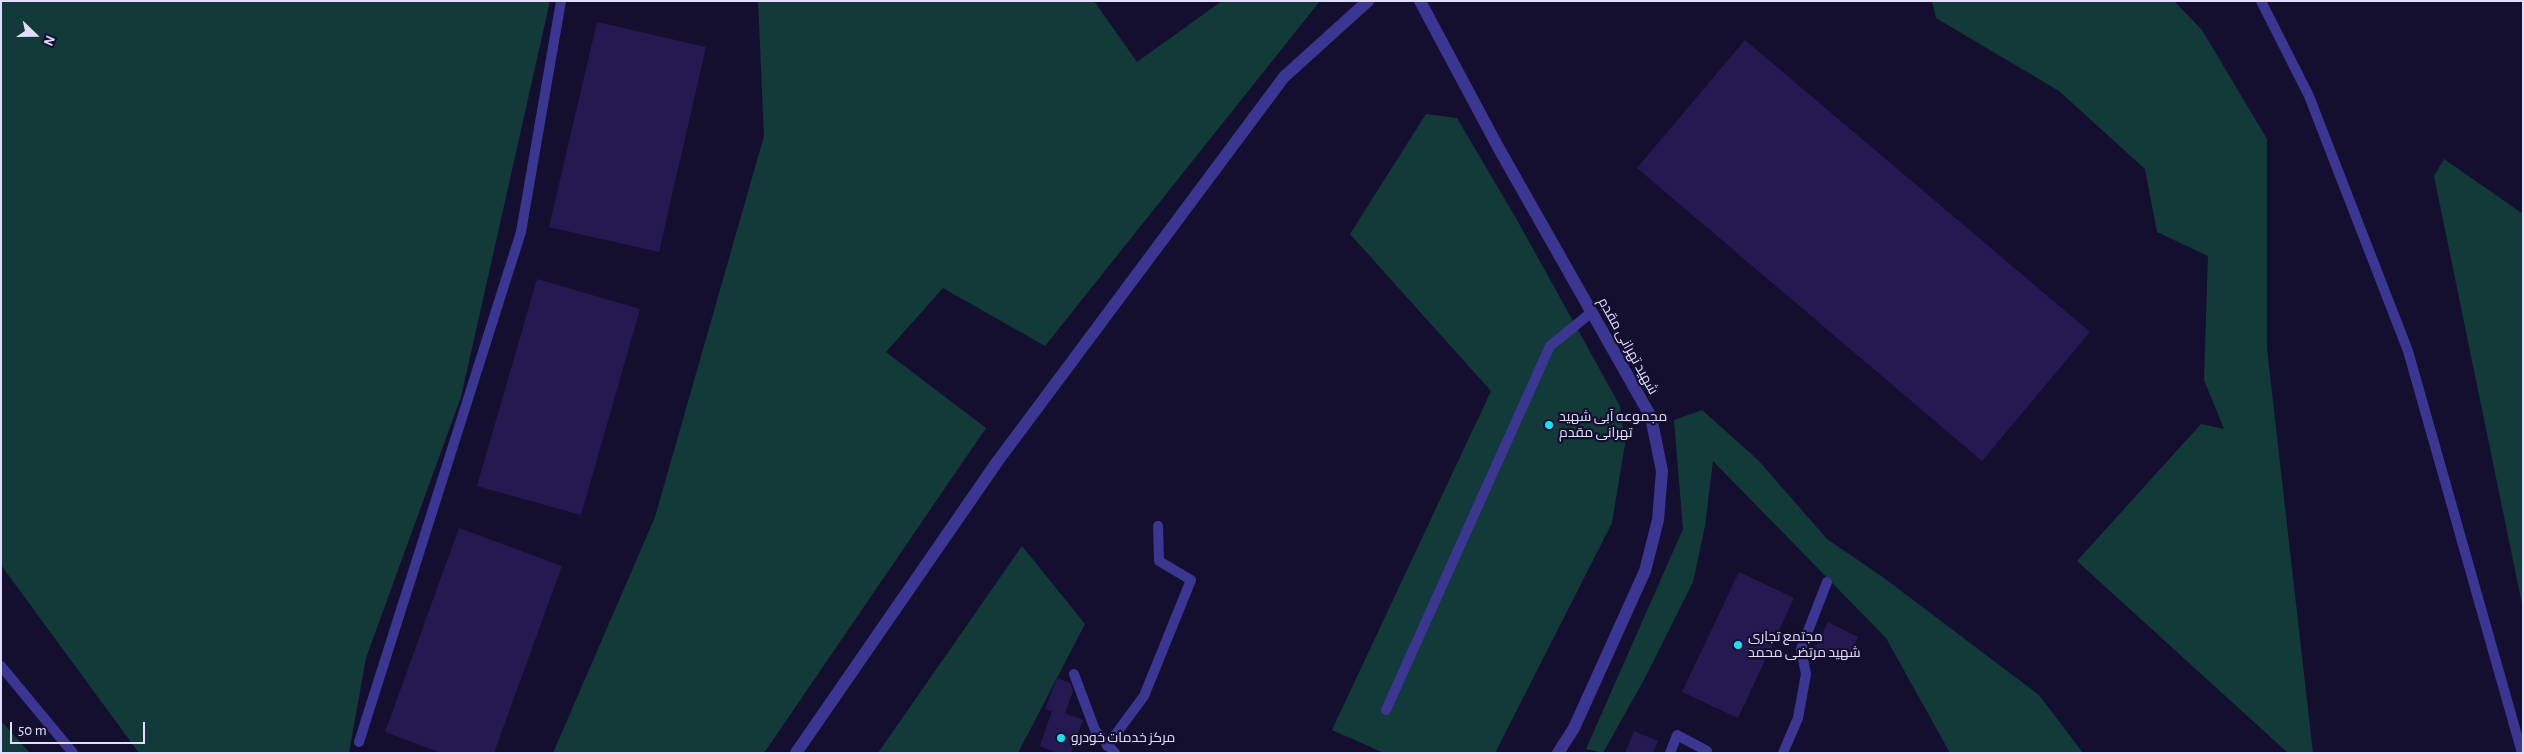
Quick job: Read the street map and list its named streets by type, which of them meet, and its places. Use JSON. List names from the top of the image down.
{
  "streets": {
    "street": ["شهید تهرانی مقدم"]
  },
  "places": ["مجموعه آبی شهید تهرانی مقدم", "مجتمع تجاری شهید مرتضی محمد", "مرکز خدمات خودرو"],
  "scale_bar": "50 m",
  "north": "right"
}
